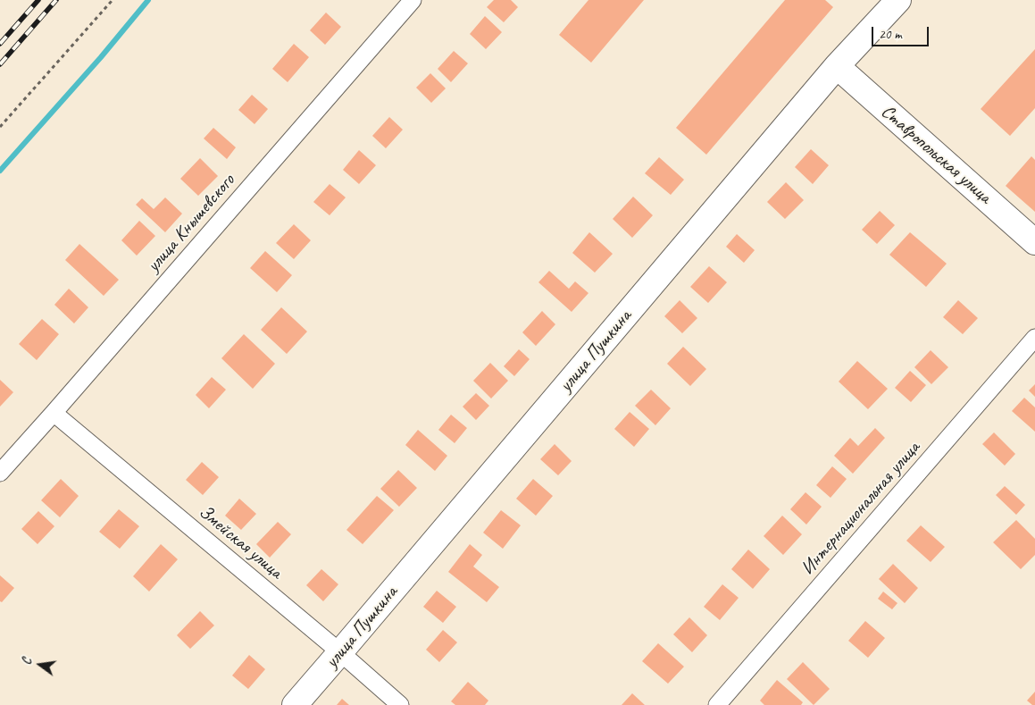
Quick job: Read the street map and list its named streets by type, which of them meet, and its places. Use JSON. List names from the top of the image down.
{
  "streets": {
    "main road": ["Ставропольская улица", "улица Пушкина"],
    "street": ["улица Кнышевского", "Интернациональная улица", "Змейская улица"]
  },
  "crossings": [
    ["Ставропольская улица", "улица Пушкина"],
    ["улица Кнышевского", "Змейская улица"],
    ["улица Пушкина", "Змейская улица"]
  ],
  "scale_bar": "20 m",
  "north": "left"
}
